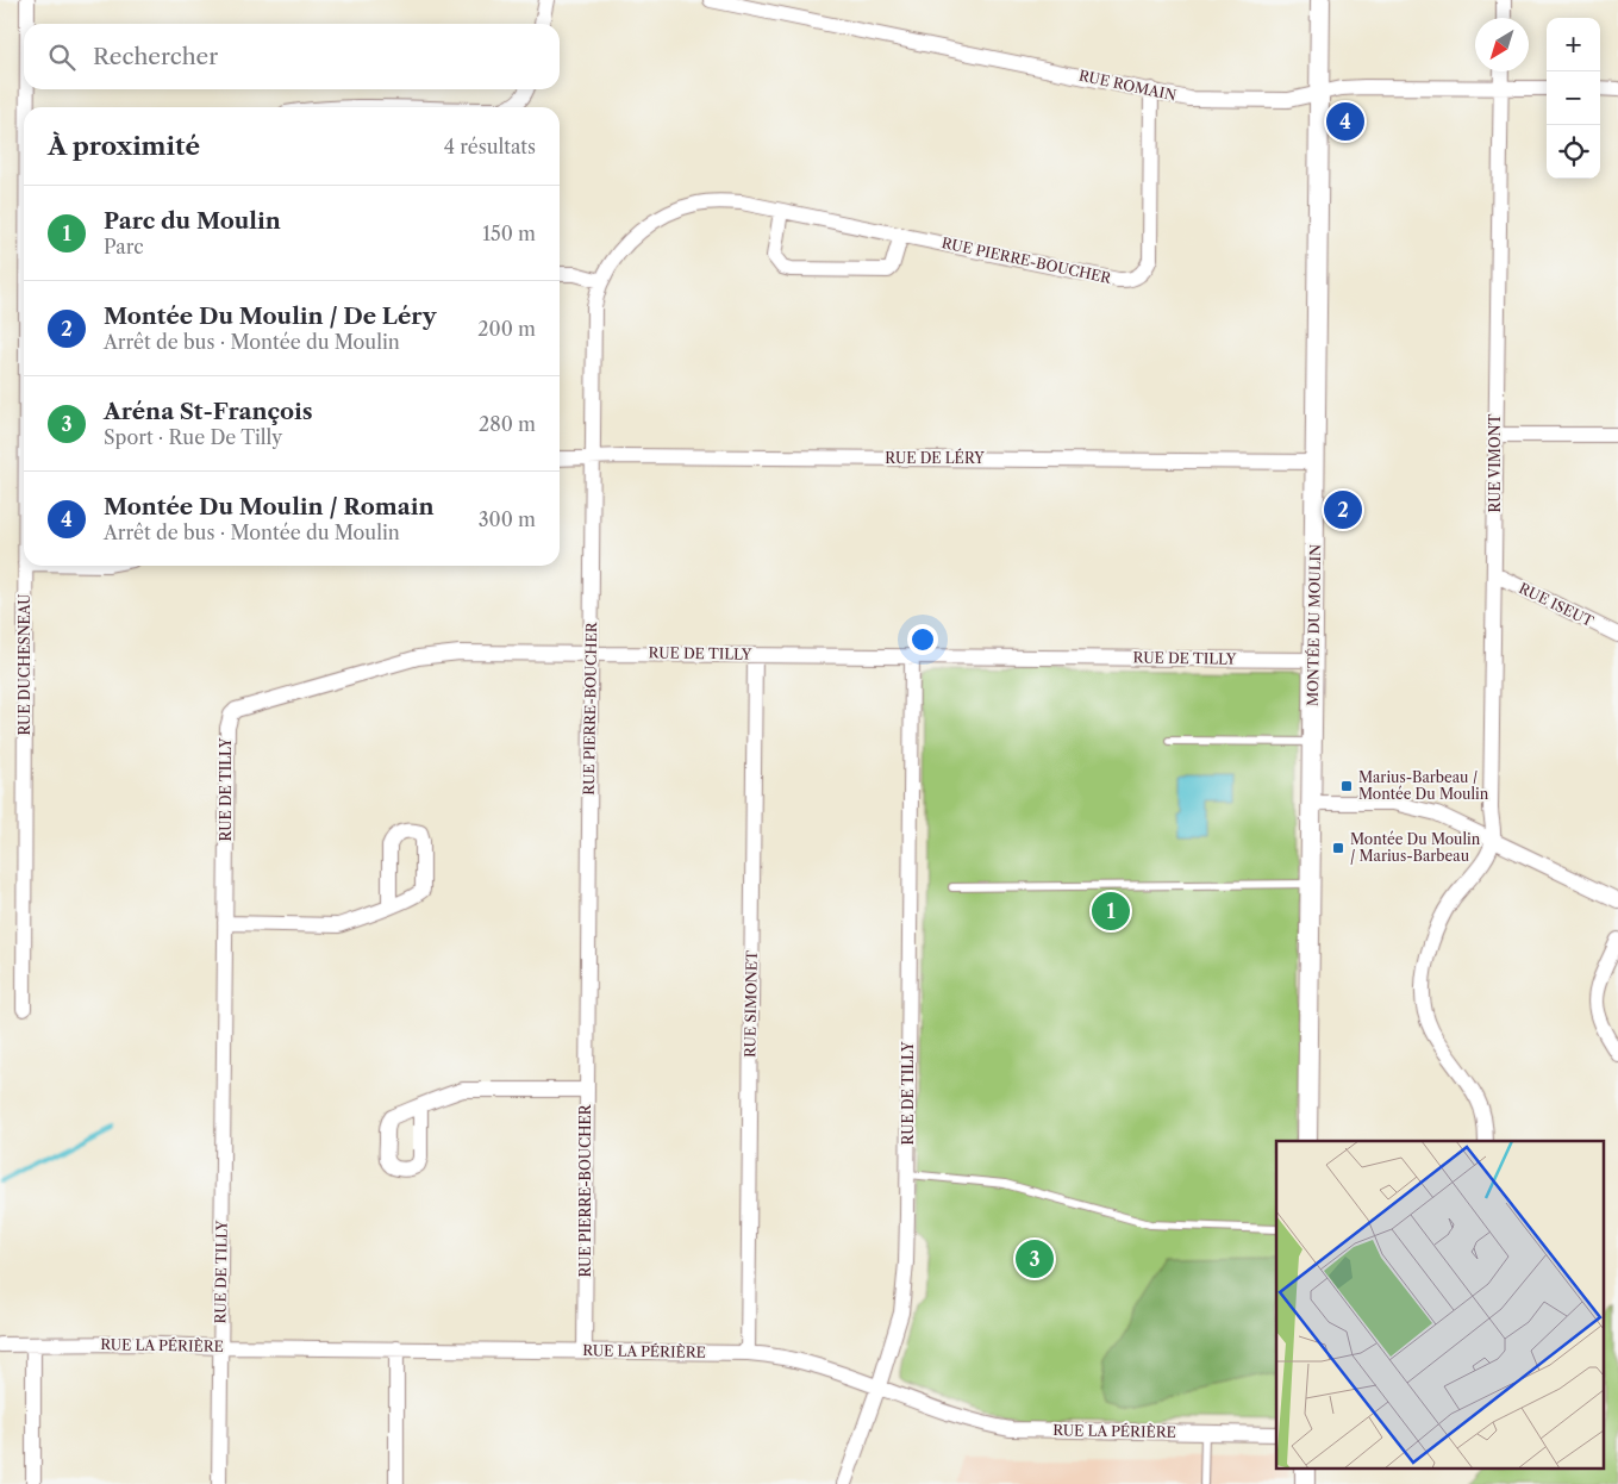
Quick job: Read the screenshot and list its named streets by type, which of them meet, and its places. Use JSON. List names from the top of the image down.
{
  "streets": {
    "street": [
      "RUE ROMAIN",
      "RUE PIERRE-BOUCHER",
      "RUE DE LÉRY",
      "RUE VIMONT",
      "RUE ISEUT",
      "MONTÉE DU MOULIN",
      "RUE DE TILLY",
      "RUE DUCHESNEAU",
      "RUE SIMONET",
      "RUE LA PÉRIÈRE"
    ]
  },
  "crossings": [
    ["RUE ROMAIN", "RUE PIERRE-BOUCHER"],
    ["RUE ROMAIN", "RUE VIMONT"],
    ["RUE ROMAIN", "MONTÉE DU MOULIN"],
    ["RUE PIERRE-BOUCHER", "RUE DE LÉRY"],
    ["RUE PIERRE-BOUCHER", "RUE DE TILLY"],
    ["RUE PIERRE-BOUCHER", "RUE LA PÉRIÈRE"],
    ["RUE DE LÉRY", "MONTÉE DU MOULIN"],
    ["RUE VIMONT", "RUE ISEUT"],
    ["MONTÉE DU MOULIN", "RUE DE TILLY"],
    ["RUE DE TILLY", "RUE SIMONET"],
    ["RUE DE TILLY", "RUE LA PÉRIÈRE"],
    ["RUE SIMONET", "RUE LA PÉRIÈRE"]
  ],
  "places": {
    "transit": ["Marius-Barbeau / Montée Du Moulin", "Montée Du Moulin / Marius-Barbeau"]
  },
  "north": "bottom left",
  "page": {
    "map_buttons": ["+", "−"],
    "search": "Rechercher",
    "pins": [
      "4",
      "2",
      "1",
      "3"
    ],
    "heading": ["À proximité", "4 résultats"],
    "list": [
      {
        "mark": "1",
        "name": "Parc du Moulin",
        "note": "Parc",
        "value": "150 m"
      },
      {
        "mark": "2",
        "name": "Montée Du Moulin / De Léry",
        "note": "Arrêt de bus · Montée du Moulin",
        "value": "200 m"
      },
      {
        "mark": "3",
        "name": "Aréna St-François",
        "note": "Sport · Rue De Tilly",
        "value": "280 m"
      },
      {
        "mark": "4",
        "name": "Montée Du Moulin / Romain",
        "note": "Arrêt de bus · Montée du Moulin",
        "value": "300 m"
      }
    ]
  }
}
